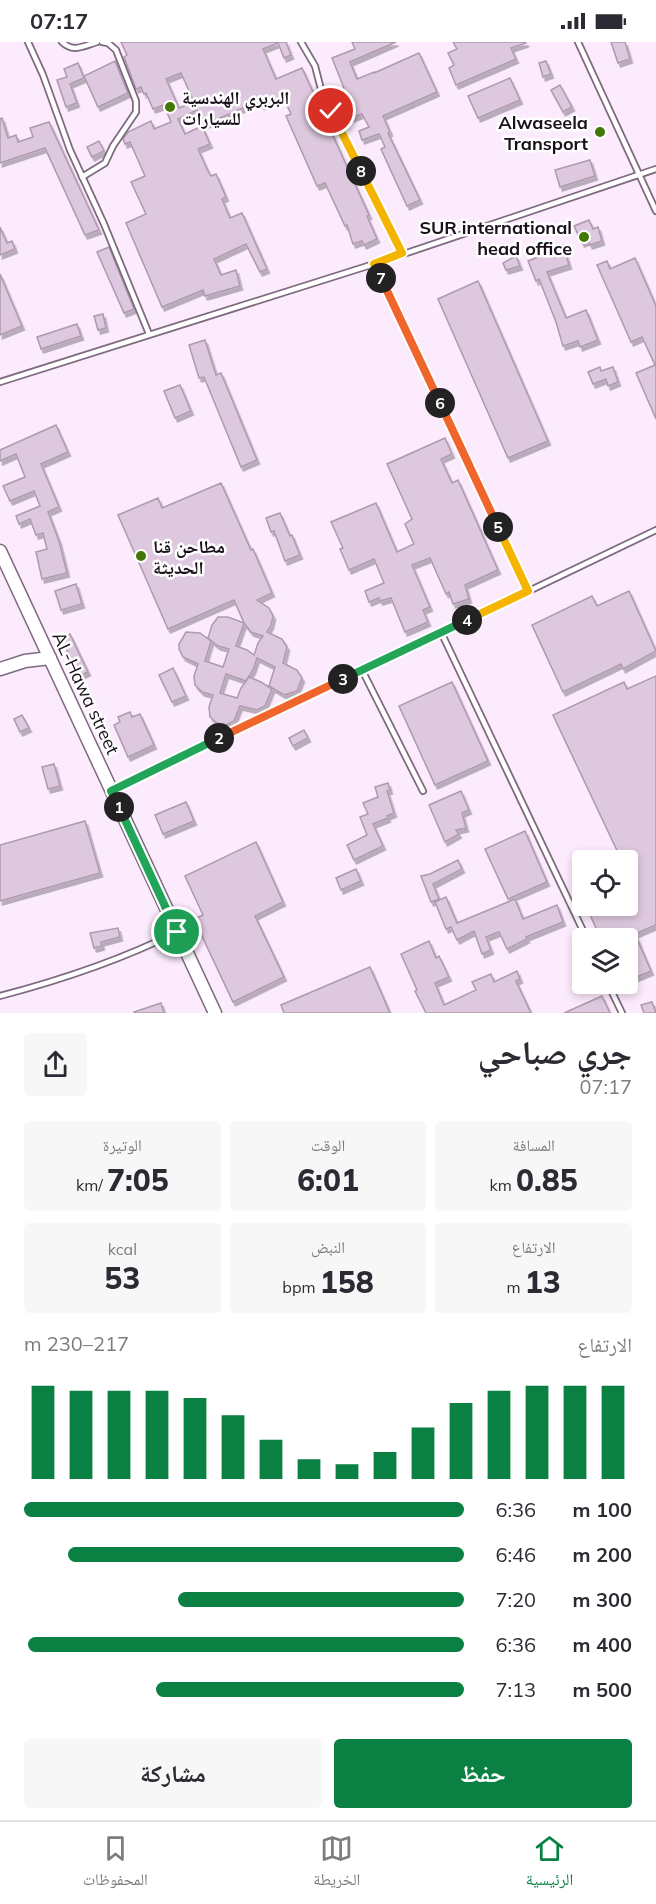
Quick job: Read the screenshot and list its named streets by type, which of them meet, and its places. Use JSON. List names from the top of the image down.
{
  "streets": {
    "street": ["AL-Hawa street"]
  },
  "places": [
    "البربري الهندسية للسيارات",
    "Alwaseela Transport",
    "SUR international head office",
    "مطاحن قنا الحديثة"
  ],
  "page": {
    "status": "07:17",
    "pins": [
      "8",
      "7",
      "6",
      "5",
      "4",
      "3",
      "2",
      "1"
    ],
    "heading": ["جري صباحي", "07:17"],
    "stats": [
      ["المسافة", "0.85 km"],
      ["الوقت", "6:01"],
      ["الوتيرة", "7:05 /km"],
      ["الارتفاع", "13 m"],
      ["النبض", "158 bpm"],
      ["kcal", "53"]
    ],
    "chart": ["الارتفاع", "217–230 m"],
    "list": [
      {
        "name": "100 m",
        "note": "6:36"
      },
      {
        "name": "200 m",
        "note": "6:46"
      },
      {
        "name": "300 m",
        "note": "7:20"
      },
      {
        "name": "400 m",
        "note": "6:36"
      },
      {
        "name": "500 m",
        "note": "7:13"
      }
    ],
    "buttons": ["حفظ", "مشاركة"],
    "tabs": ["الرئيسية", "الخريطة", "المحفوظات"]
  }
}
